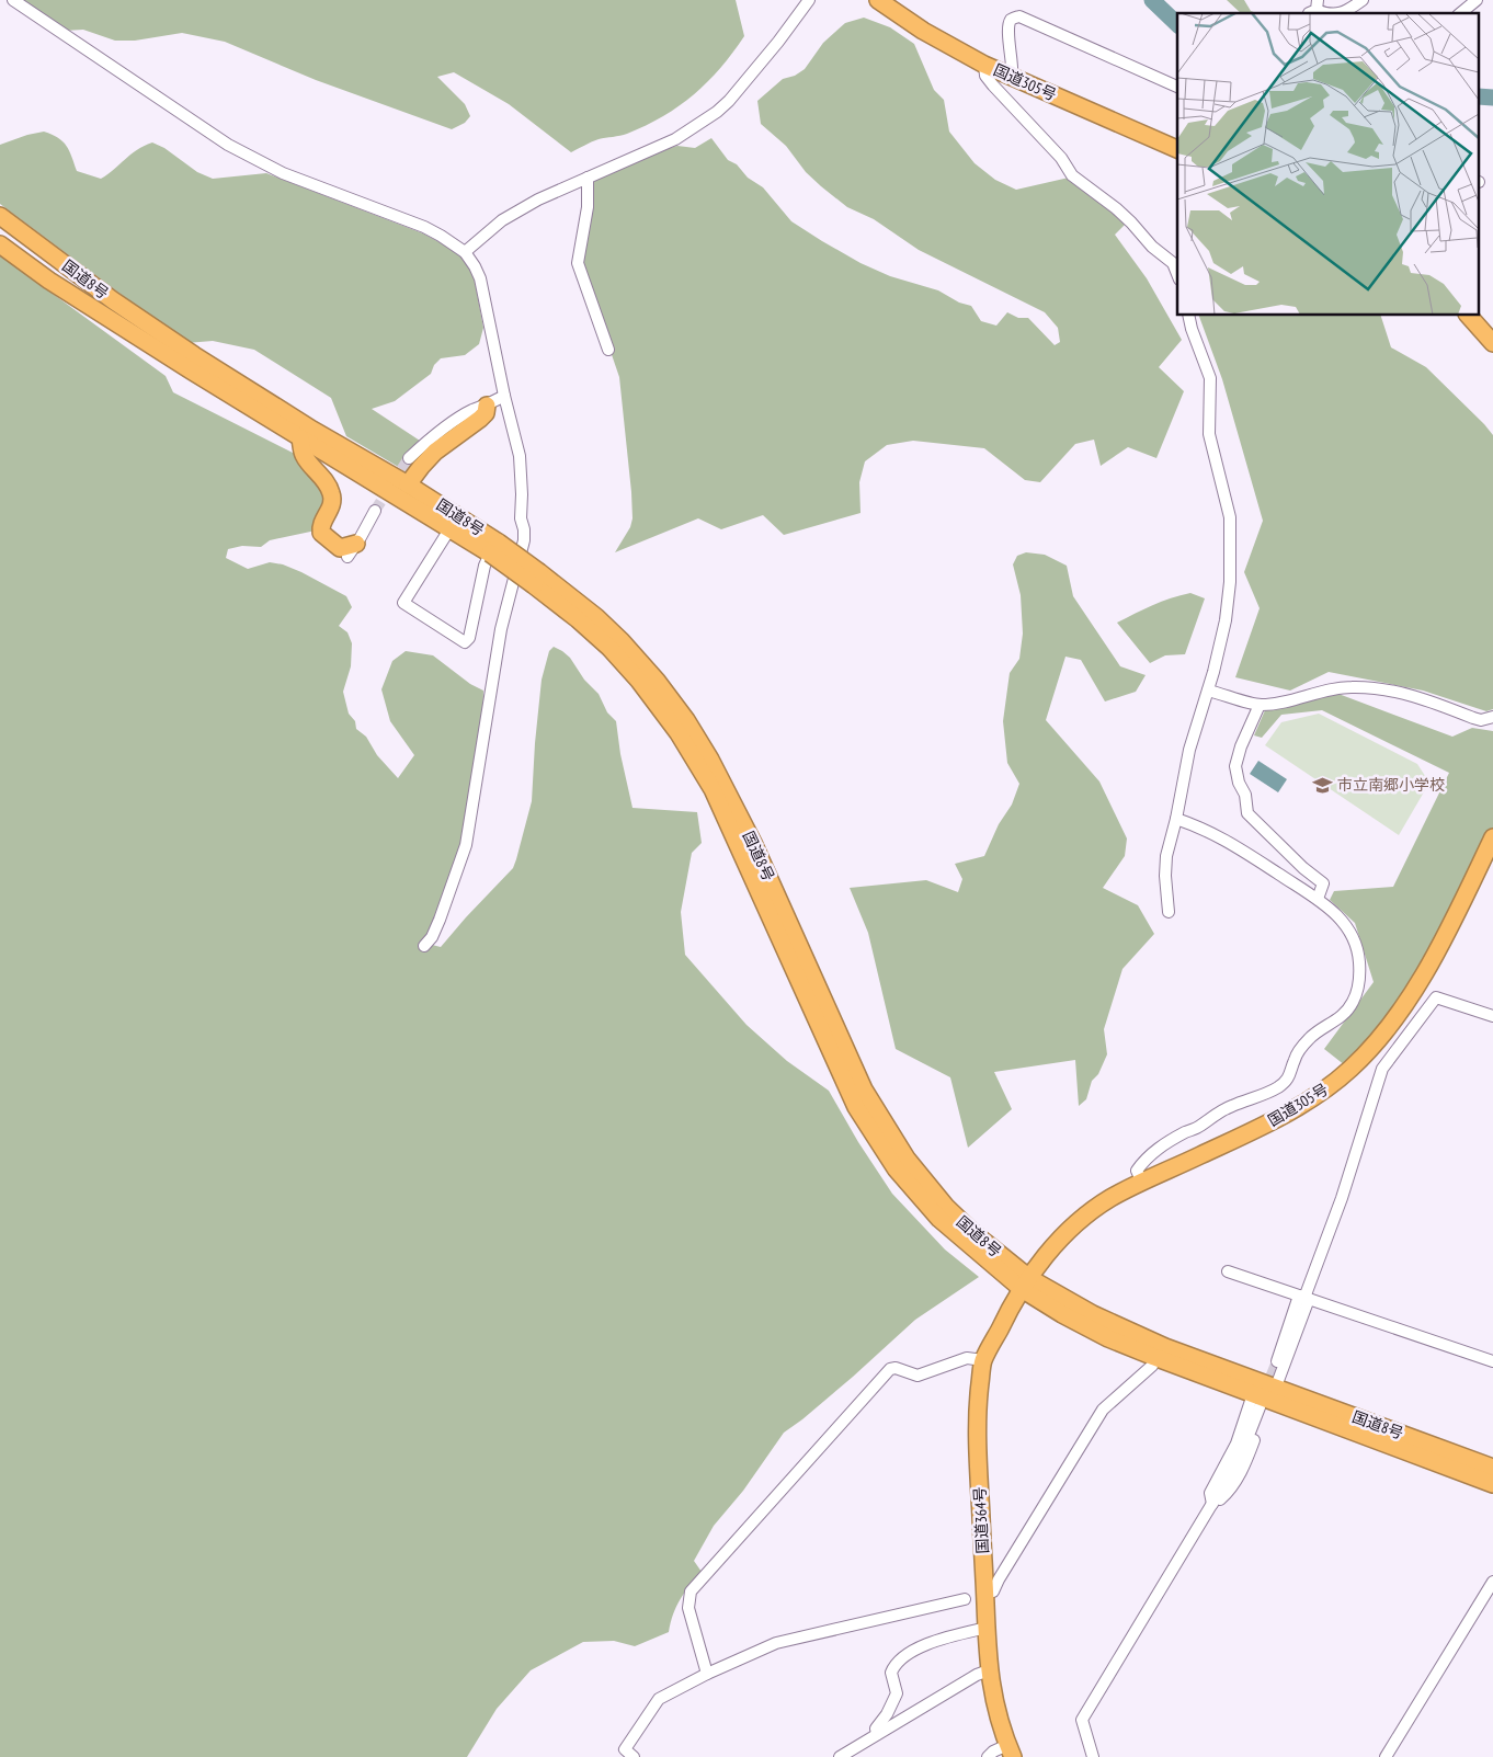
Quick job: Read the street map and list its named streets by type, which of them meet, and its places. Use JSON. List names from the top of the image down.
{
  "streets": {
    "highway": ["国道305号", "国道8号", "国道364号"]
  },
  "crossings": [
    ["国道305号", "国道8号"],
    ["国道305号", "国道364号"],
    ["国道8号", "国道364号"]
  ],
  "places": {
    "school or university": ["市立南郷小学校"]
  }
}
